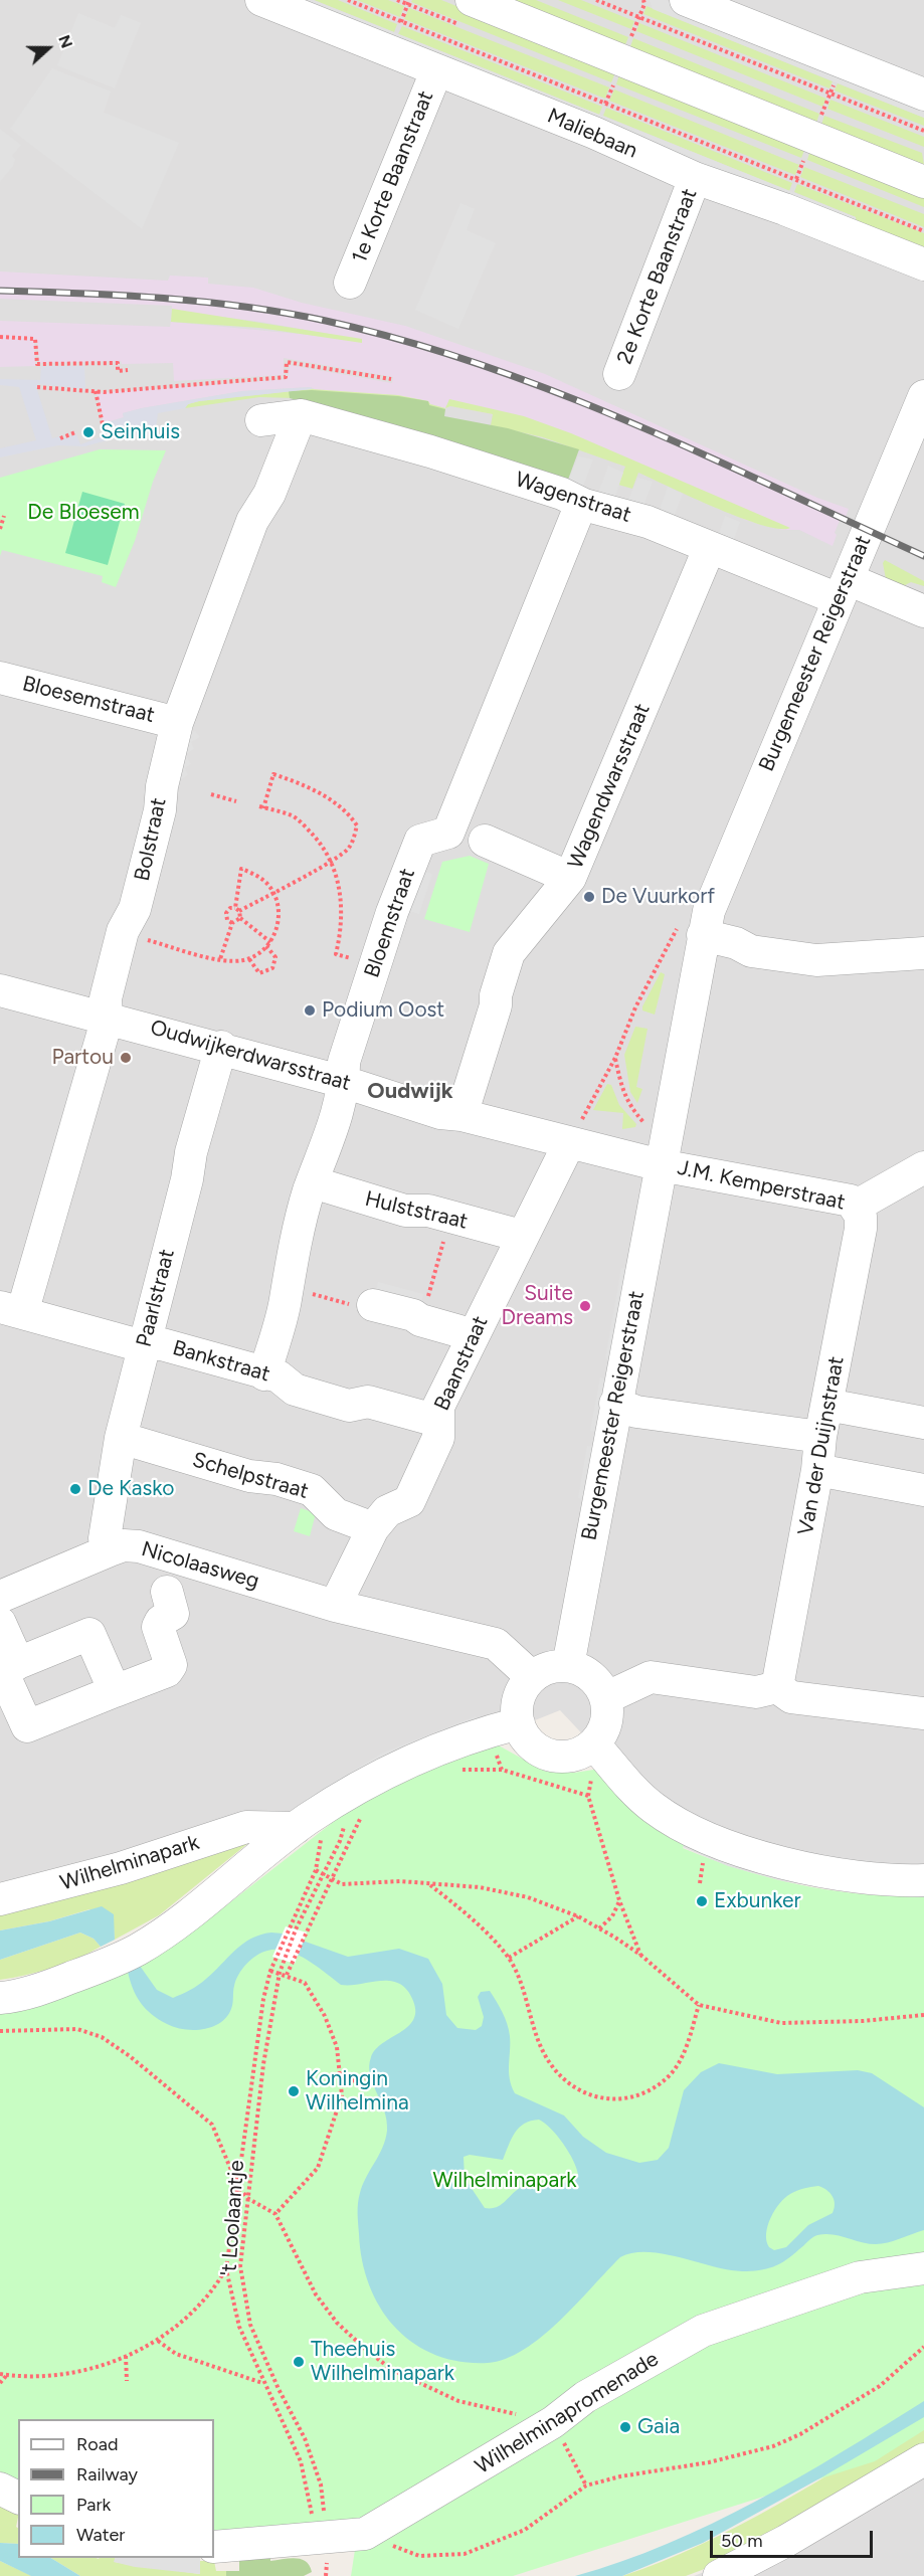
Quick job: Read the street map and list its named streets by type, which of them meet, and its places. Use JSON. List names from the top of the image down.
{
  "streets": {
    "street": [
      "Maliebaan",
      "1e Korte Baanstraat",
      "2e Korte Baanstraat",
      "Wagenstraat",
      "Burgemeester Reigerstraat",
      "Bloesemstraat",
      "Wagendwarsstraat",
      "Bolstraat",
      "Bloemstraat",
      "Oudwijkerdwarsstraat",
      "J.M. Kemperstraat",
      "Hulststraat",
      "Paarlstraat",
      "Bankstraat",
      "Baanstraat",
      "Van der Duijnstraat",
      "Schelpstraat",
      "Nicolaasweg",
      "Wilhelminapark",
      "Wilhelminapromenade"
    ],
    "path": ["'t Loolaantje"]
  },
  "crossings": [
    ["Maliebaan", "1e Korte Baanstraat"],
    ["Maliebaan", "2e Korte Baanstraat"],
    ["Wagenstraat", "Burgemeester Reigerstraat"],
    ["Wagenstraat", "Wagendwarsstraat"],
    ["Wagenstraat", "Bolstraat"],
    ["Wagenstraat", "Bloemstraat"],
    ["Burgemeester Reigerstraat", "J.M. Kemperstraat"],
    ["Burgemeester Reigerstraat", "Nicolaasweg"],
    ["Bloesemstraat", "Bolstraat"],
    ["Wagendwarsstraat", "Oudwijkerdwarsstraat"],
    ["Bolstraat", "Oudwijkerdwarsstraat"],
    ["Bolstraat", "Bankstraat"],
    ["Bloemstraat", "Oudwijkerdwarsstraat"],
    ["Bloemstraat", "Hulststraat"],
    ["Bloemstraat", "Bankstraat"],
    ["Oudwijkerdwarsstraat", "Paarlstraat"],
    ["Oudwijkerdwarsstraat", "Baanstraat"],
    ["J.M. Kemperstraat", "Van der Duijnstraat"],
    ["Hulststraat", "Baanstraat"],
    ["Paarlstraat", "Bankstraat"],
    ["Paarlstraat", "Schelpstraat"],
    ["Paarlstraat", "Nicolaasweg"],
    ["Bankstraat", "Baanstraat"],
    ["Baanstraat", "Schelpstraat"],
    ["Baanstraat", "Nicolaasweg"],
    ["'t Loolaantje", "Wilhelminapromenade"]
  ],
  "districts": ["Oudwijk"],
  "parks": ["De Bloesem", "Wilhelminapark"],
  "places": [
    "Seinhuis",
    "De Vuurkorf",
    "Podium Oost",
    "Partou",
    "Suite Dreams",
    "De Kasko",
    "Exbunker",
    "Koningin Wilhelmina",
    "Theehuis Wilhelminapark",
    "Gaia"
  ],
  "legend": [
    "Road",
    "Railway",
    "Park",
    "Water"
  ],
  "scale_bar": "50 m",
  "north": "right"
}
